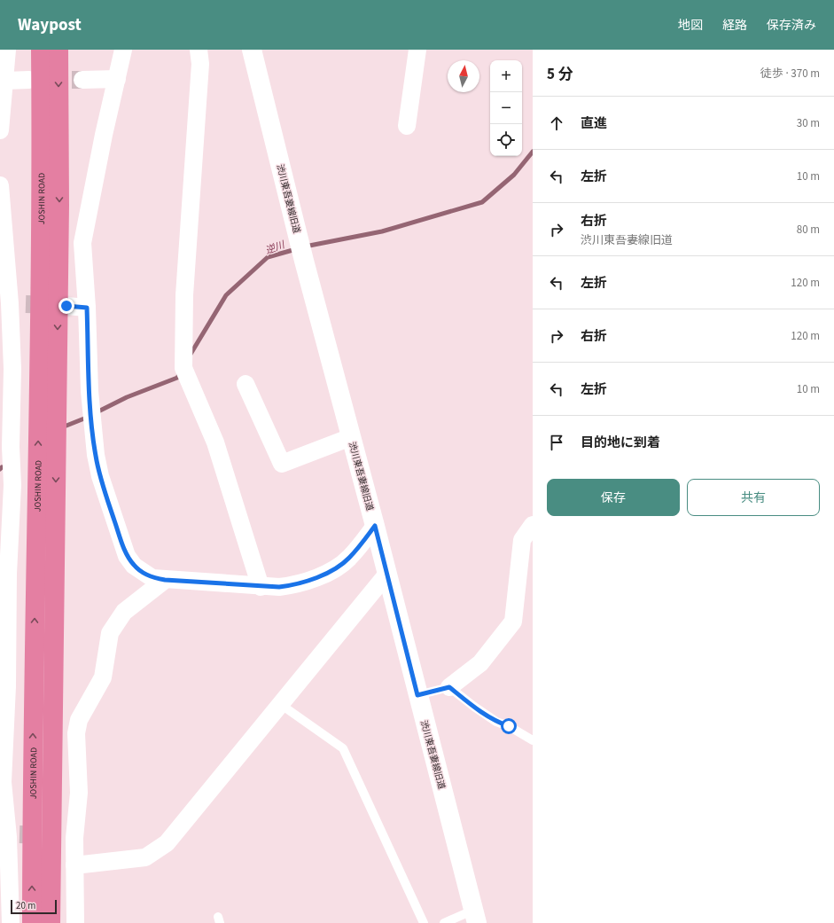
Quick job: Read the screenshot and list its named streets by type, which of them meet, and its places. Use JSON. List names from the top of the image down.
{
  "streets": {
    "highway": ["JOSHIN ROAD"],
    "street": ["渋川東吾妻線旧道"]
  },
  "water": ["逆川"],
  "scale_bar": "20 m",
  "north": "top",
  "page": {
    "header": "Waypost",
    "nav": ["地図", "経路", "保存済み"],
    "heading": ["5 分", "徒歩 · 370 m"],
    "map_buttons": ["+", "−"],
    "list": [
      ["直進", "30 m"],
      ["左折", "10 m"],
      ["右折", "渋川東吾妻線旧道", "80 m"],
      ["左折", "120 m"],
      ["右折", "120 m"],
      ["左折", "10 m"],
      "目的地に到着"
    ],
    "buttons": ["保存", "共有"],
    "scale": "20 m"
  }
}
